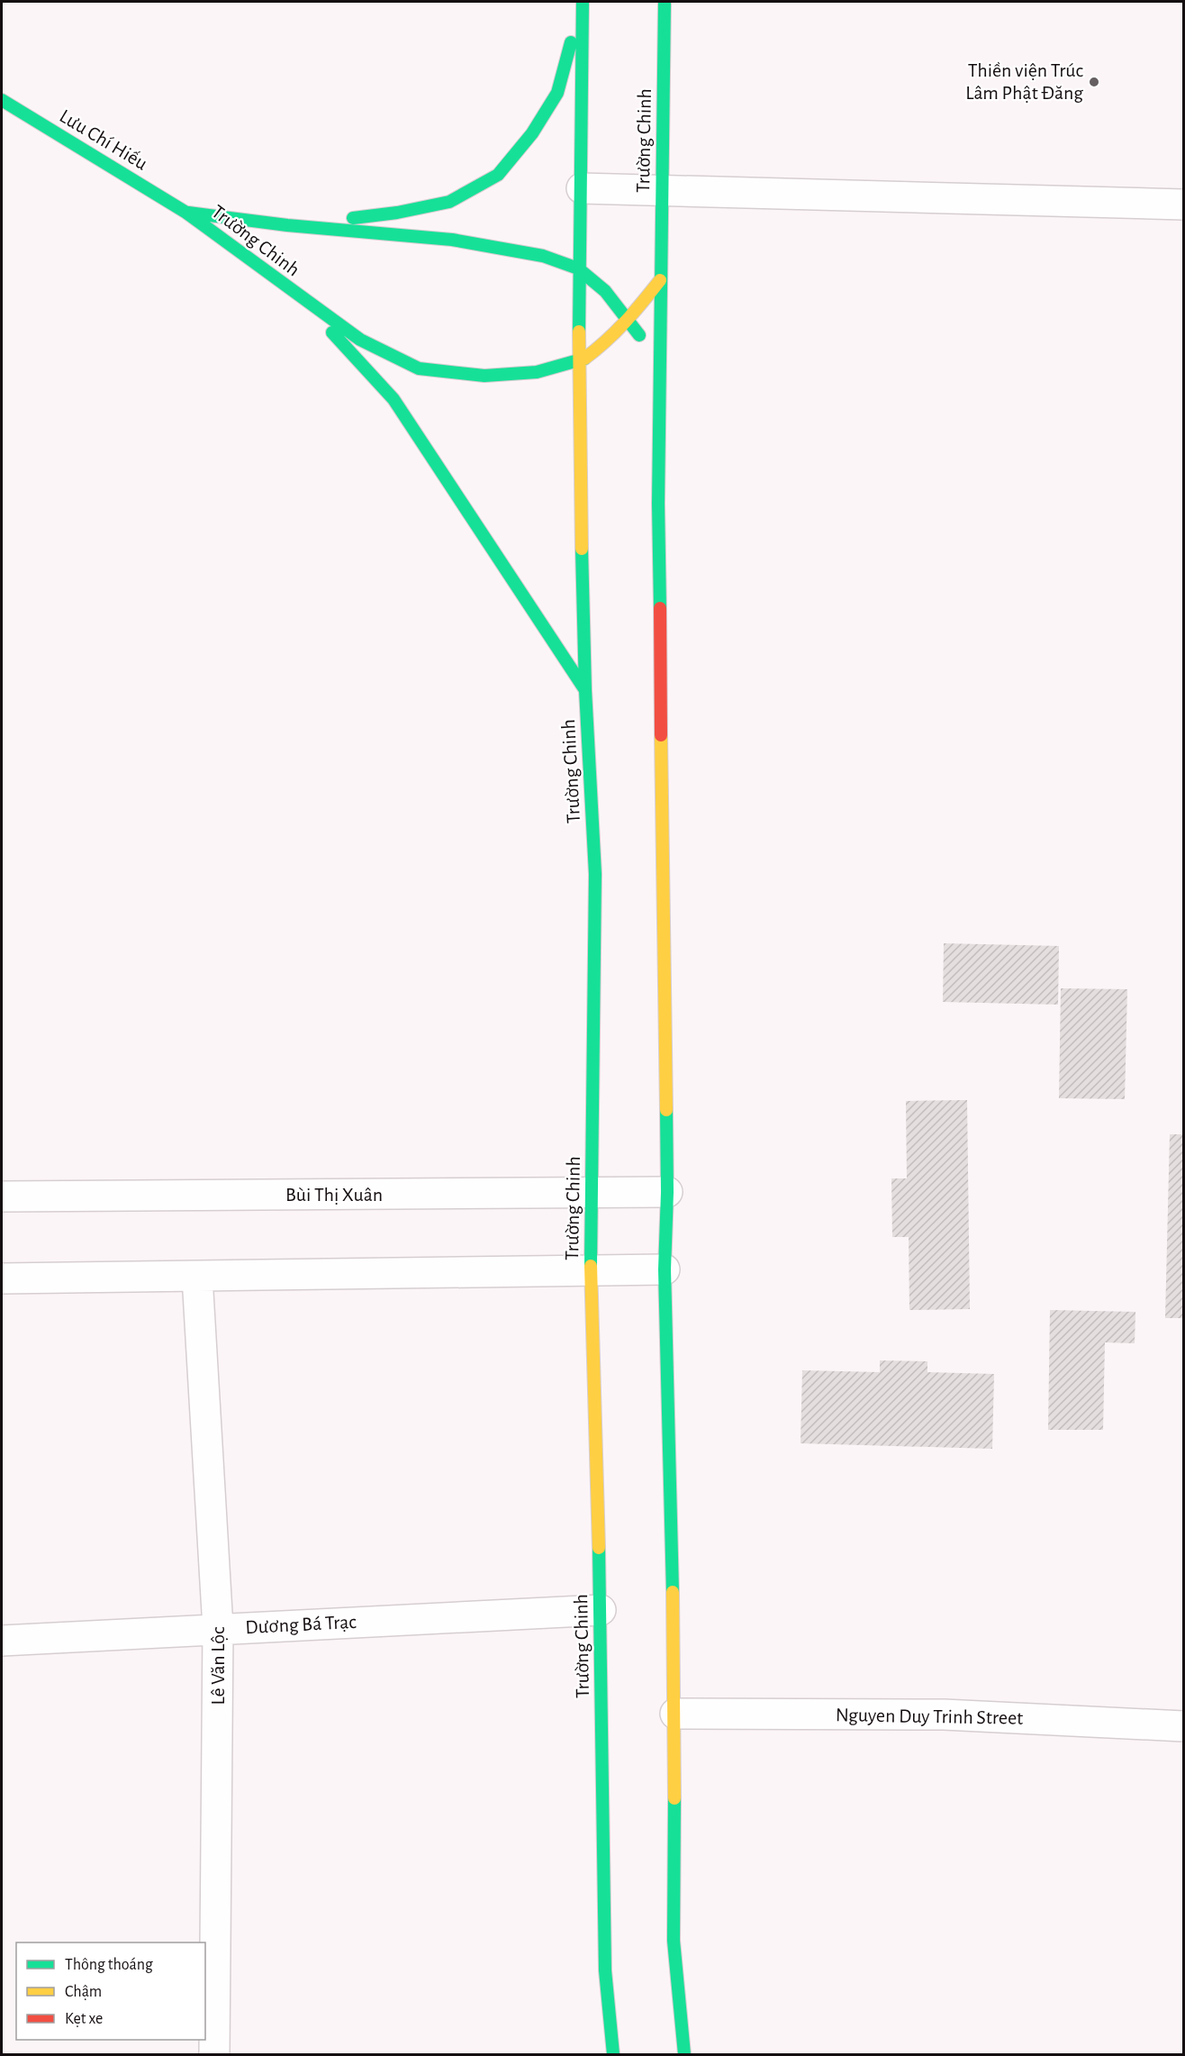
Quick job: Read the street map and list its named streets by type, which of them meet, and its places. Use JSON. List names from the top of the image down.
{
  "streets": {
    "street": [
      "Lưu Chí Hiếu",
      "Trường Chinh",
      "Bùi Thị Xuân",
      "Dương Bá Trạc",
      "Lê Văn Lộc",
      "Nguyen Duy Trinh Street"
    ]
  },
  "crossings": [
    ["Lưu Chí Hiếu", "Trường Chinh"],
    ["Trường Chinh", "Bùi Thị Xuân"],
    ["Trường Chinh", "Dương Bá Trạc"],
    ["Trường Chinh", "Nguyen Duy Trinh Street"],
    ["Dương Bá Trạc", "Lê Văn Lộc"]
  ],
  "places": ["Thiền viện Trúc Lâm Phật Đăng"],
  "legend": ["Thông thoáng", "Chậm", "Kẹt xe"]
}
